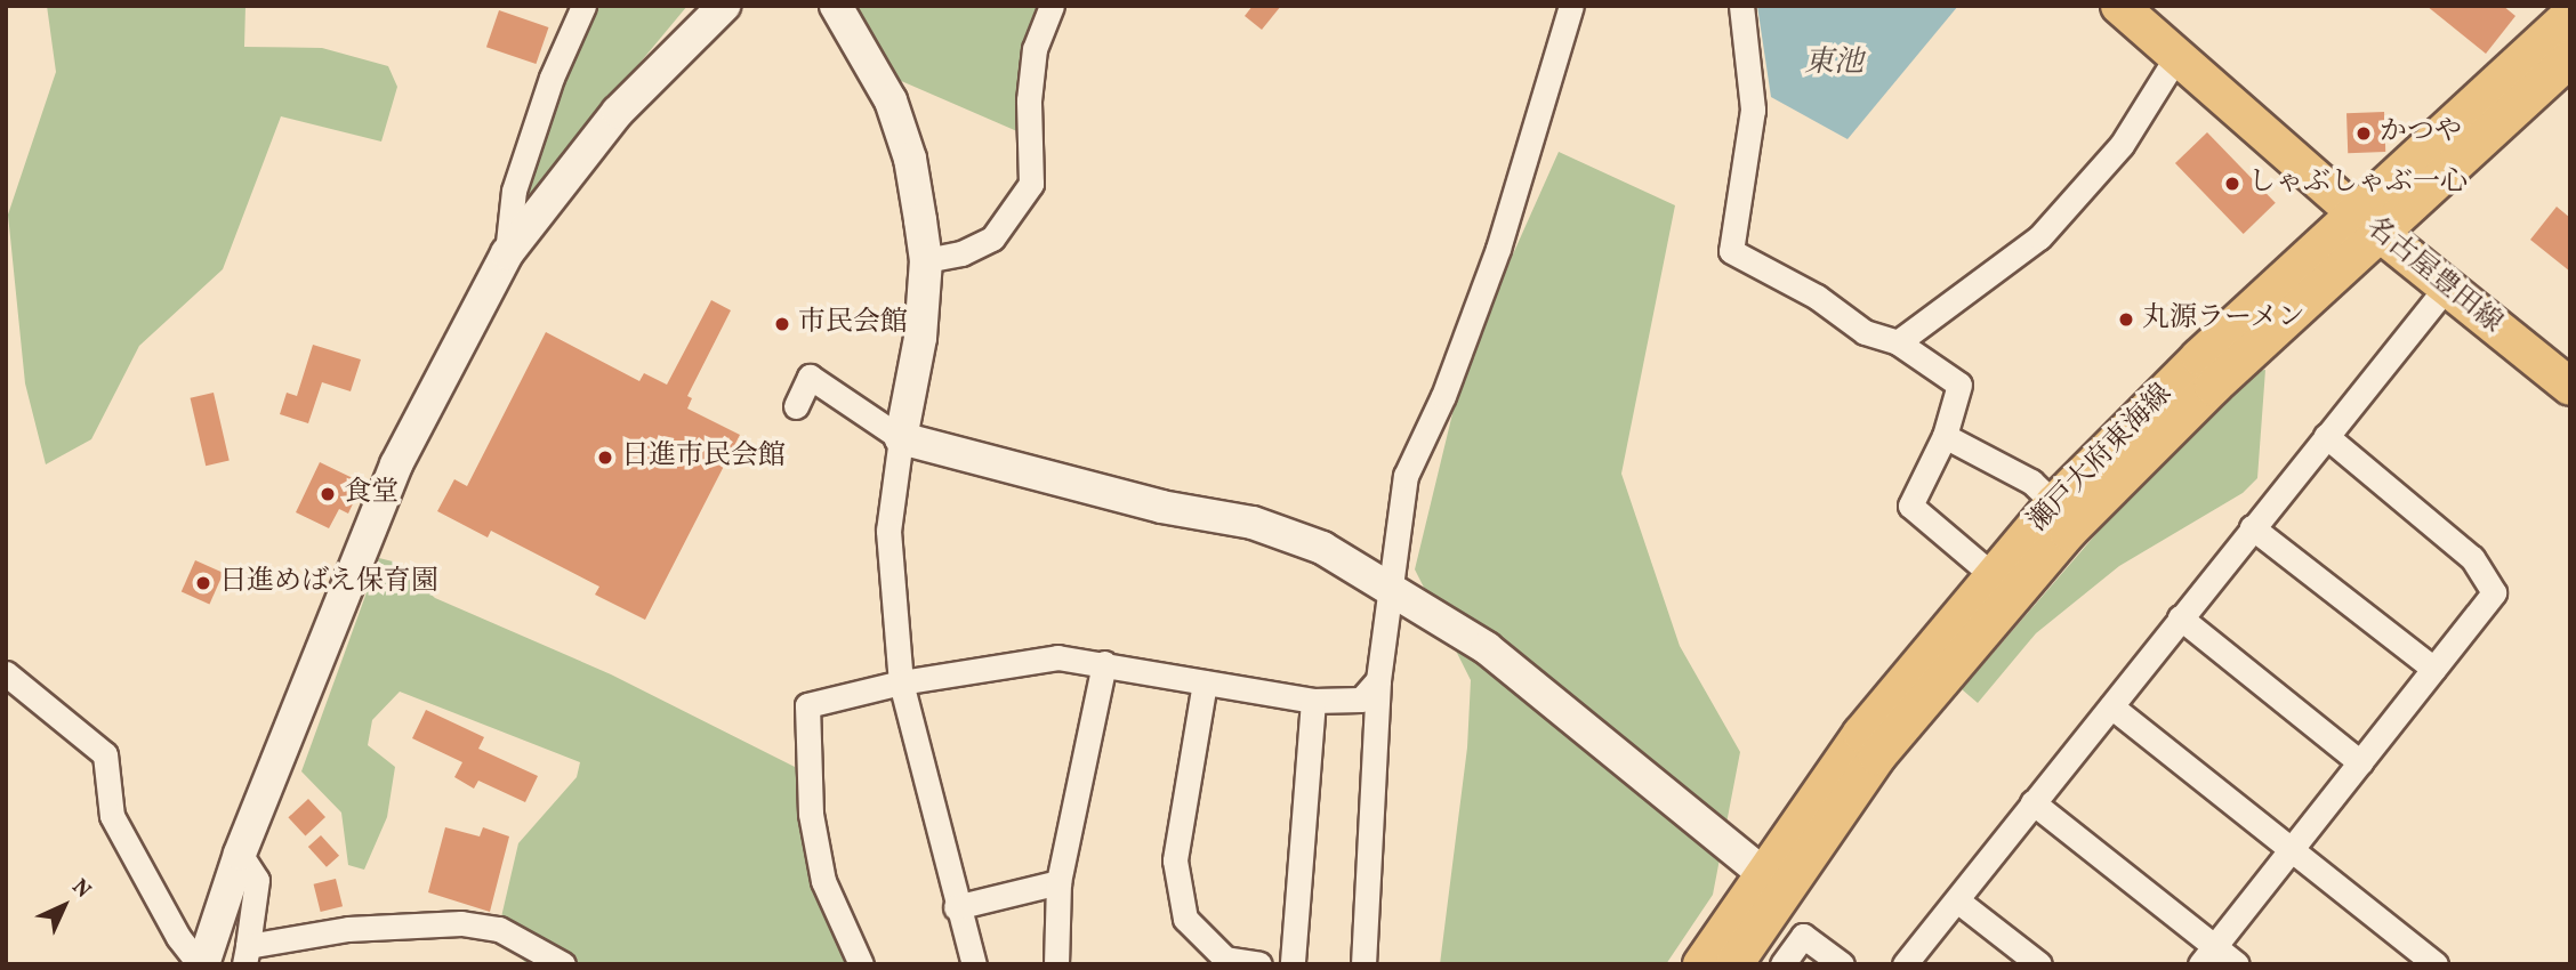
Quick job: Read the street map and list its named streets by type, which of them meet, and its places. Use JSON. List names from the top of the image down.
{
  "streets": {
    "main road": ["名古屋豊田線", "瀬戸大府東海線"]
  },
  "crossings": [
    ["名古屋豊田線", "瀬戸大府東海線"]
  ],
  "water": ["東池"],
  "places": [
    "かつや",
    "しゃぶしゃぶ一心",
    "丸源ラーメン",
    "市民会館",
    "日進市民会館",
    "食堂",
    "日進めばえ保育園"
  ],
  "north": "top right"
}
